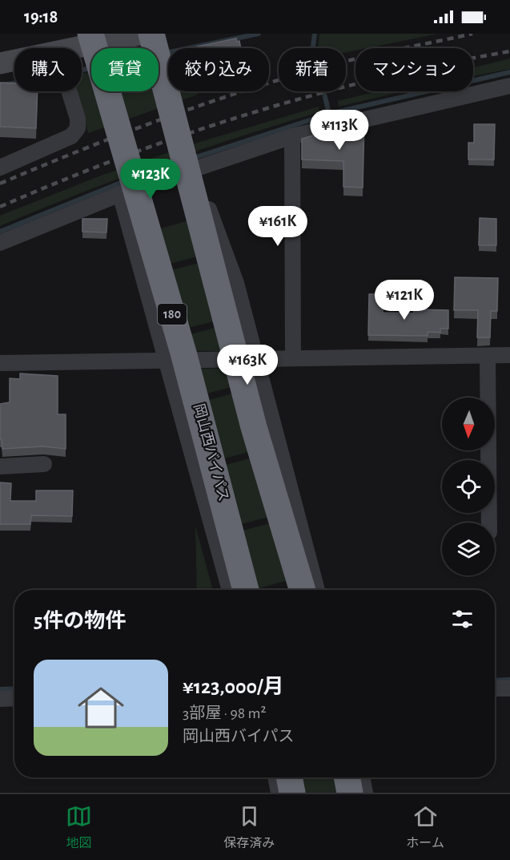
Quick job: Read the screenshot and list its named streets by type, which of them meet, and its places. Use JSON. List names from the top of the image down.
{
  "streets": {
    "highway": ["180", "岡山西バイパス"]
  },
  "north": "bottom",
  "page": {
    "status": "19:18",
    "chip": [
      "購入",
      "賃貸",
      "絞り込み",
      "新着",
      "マンション"
    ],
    "price": [
      "¥113K",
      "¥123K",
      "¥161K",
      "¥121K",
      "¥163K"
    ],
    "heading": "5件の物件",
    "list": [
      {
        "name": "¥123,000/月",
        "note": "3部屋 · 98 m² · 岡山西バイパス"
      }
    ],
    "tabs": ["地図", "保存済み", "ホーム"]
  }
}
